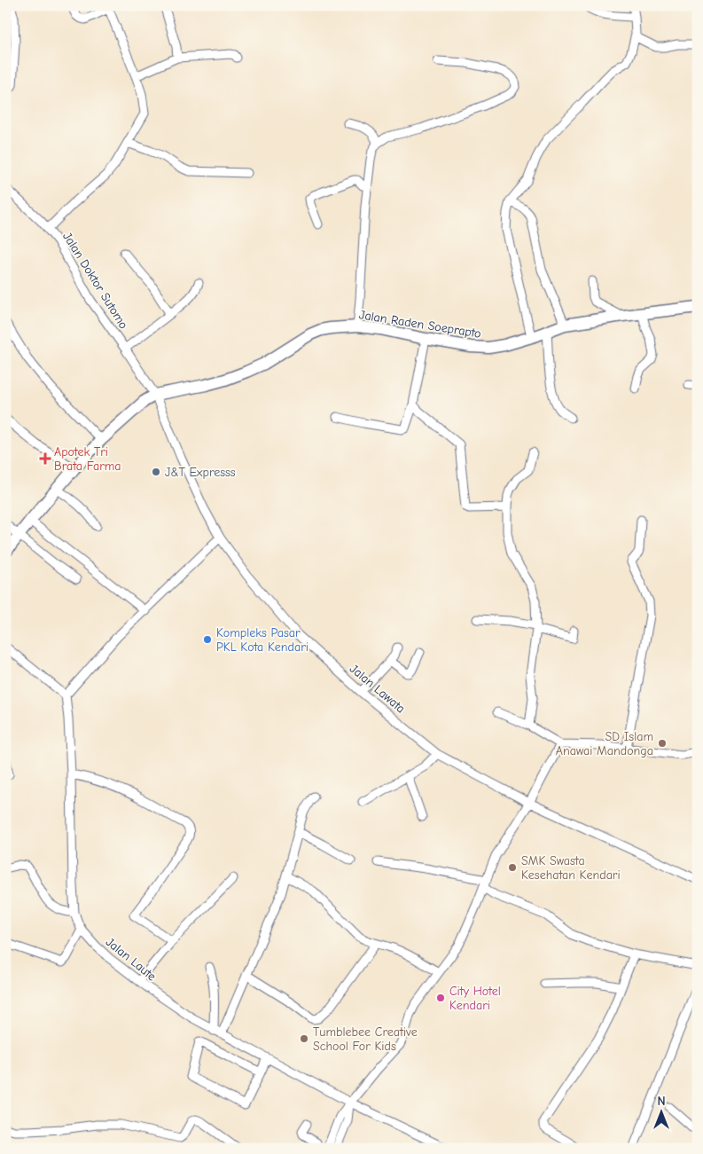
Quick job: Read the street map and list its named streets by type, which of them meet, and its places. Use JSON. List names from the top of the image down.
{
  "streets": {
    "highway": ["Jalan Raden Soeprapto"],
    "street": ["Jalan Doktor Sutomo", "Jalan Lawata", "Jalan Laute"]
  },
  "crossings": [
    ["Jalan Doktor Sutomo", "Jalan Raden Soeprapto"],
    ["Jalan Doktor Sutomo", "Jalan Lawata"],
    ["Jalan Raden Soeprapto", "Jalan Lawata"]
  ],
  "places": {
    "health": ["Apotek Tri Brata Farma"],
    "other": [
      "J&T Expresss",
      "Kompleks Pasar PKL Kota Kendari",
      "SD Islam Anawai Mandonga",
      "SMK Swasta Kesehatan Kendari",
      "City Hotel Kendari",
      "Tumblebee Creative School For Kids"
    ]
  },
  "north": "top"
}
